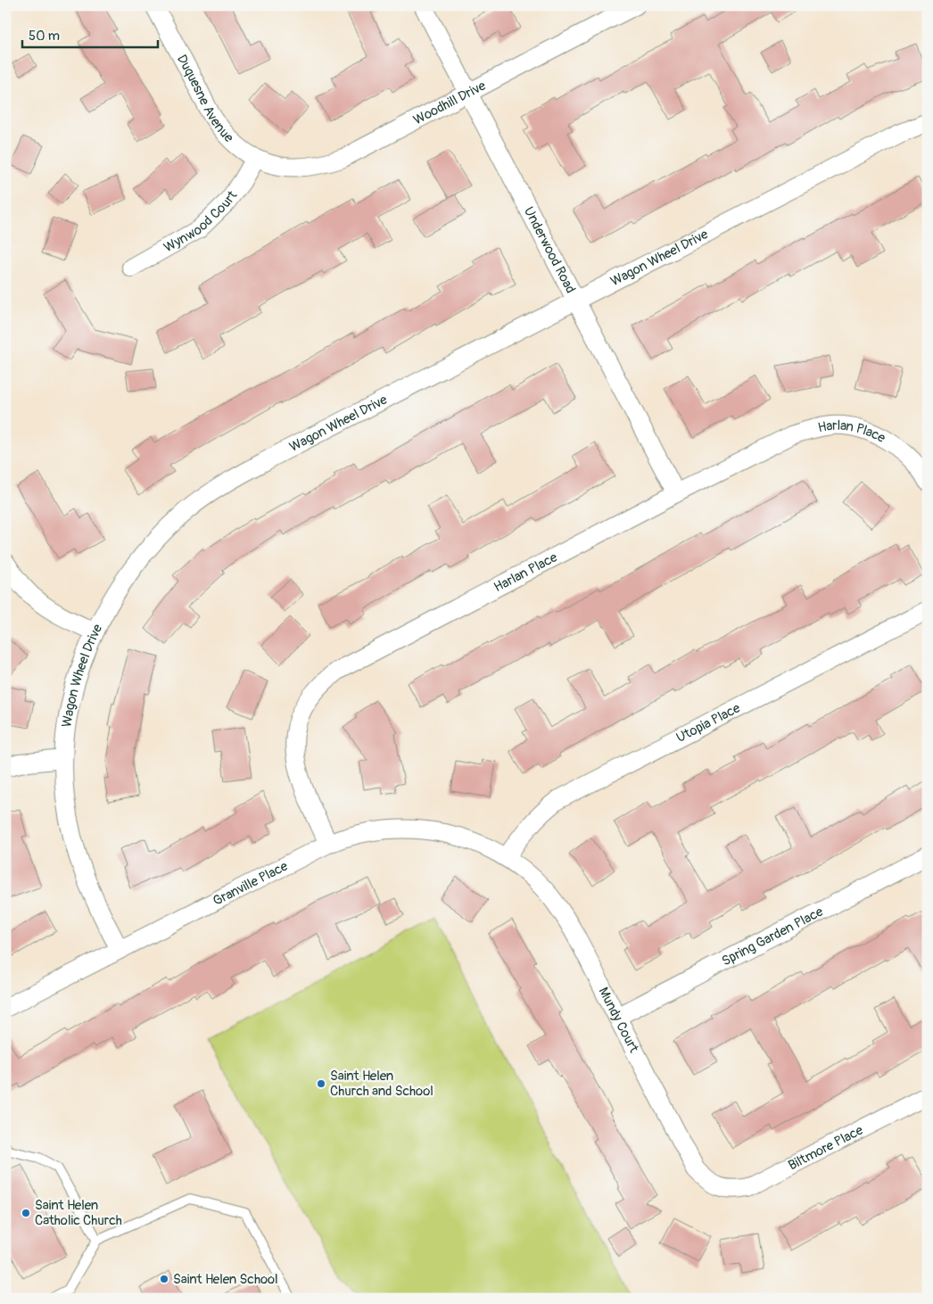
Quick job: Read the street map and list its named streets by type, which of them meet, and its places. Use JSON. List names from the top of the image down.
{
  "streets": {
    "street": [
      "Duquesne Avenue",
      "Woodhill Drive",
      "Wynwood Court",
      "Underwood Road",
      "Wagon Wheel Drive",
      "Harlan Place",
      "Utopia Place",
      "Granville Place",
      "Spring Garden Place",
      "Mundy Court",
      "Biltmore Place"
    ]
  },
  "crossings": [
    ["Duquesne Avenue", "Woodhill Drive"],
    ["Duquesne Avenue", "Wynwood Court"],
    ["Woodhill Drive", "Wynwood Court"],
    ["Woodhill Drive", "Underwood Road"],
    ["Underwood Road", "Wagon Wheel Drive"],
    ["Underwood Road", "Harlan Place"],
    ["Wagon Wheel Drive", "Granville Place"],
    ["Harlan Place", "Granville Place"],
    ["Utopia Place", "Granville Place"],
    ["Utopia Place", "Mundy Court"],
    ["Granville Place", "Mundy Court"],
    ["Spring Garden Place", "Mundy Court"],
    ["Mundy Court", "Biltmore Place"]
  ],
  "places": ["Saint Helen Church and School", "Saint Helen Catholic Church", "Saint Helen School"],
  "scale_bar": "50 m"
}
